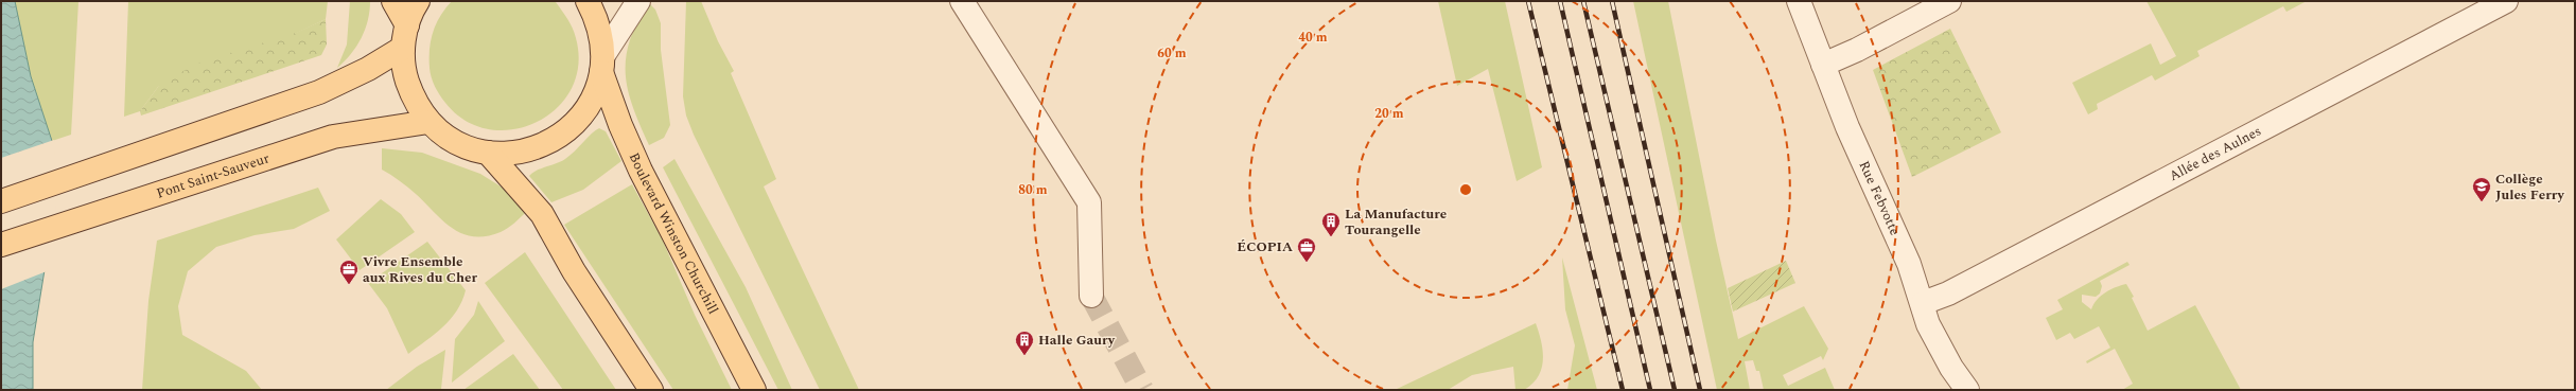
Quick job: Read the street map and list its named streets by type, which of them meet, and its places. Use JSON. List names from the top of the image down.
{
  "streets": {
    "main road": ["Pont Saint-Sauveur", "Boulevard Winston Churchill"],
    "street": ["Allée des Aulnes", "Rue Febvotte"]
  },
  "crossings": [
    ["Allée des Aulnes", "Rue Febvotte"]
  ],
  "places": {
    "school or university": ["Collège Jules Ferry"],
    "building": ["La Manufacture Tourangelle", "Halle Gaury"],
    "office": ["ÉCOPIA", "Vivre Ensemble aux Rives du Cher"]
  },
  "rings": [
    "40 m",
    "60 m",
    "20 m",
    "80 m"
  ]
}
